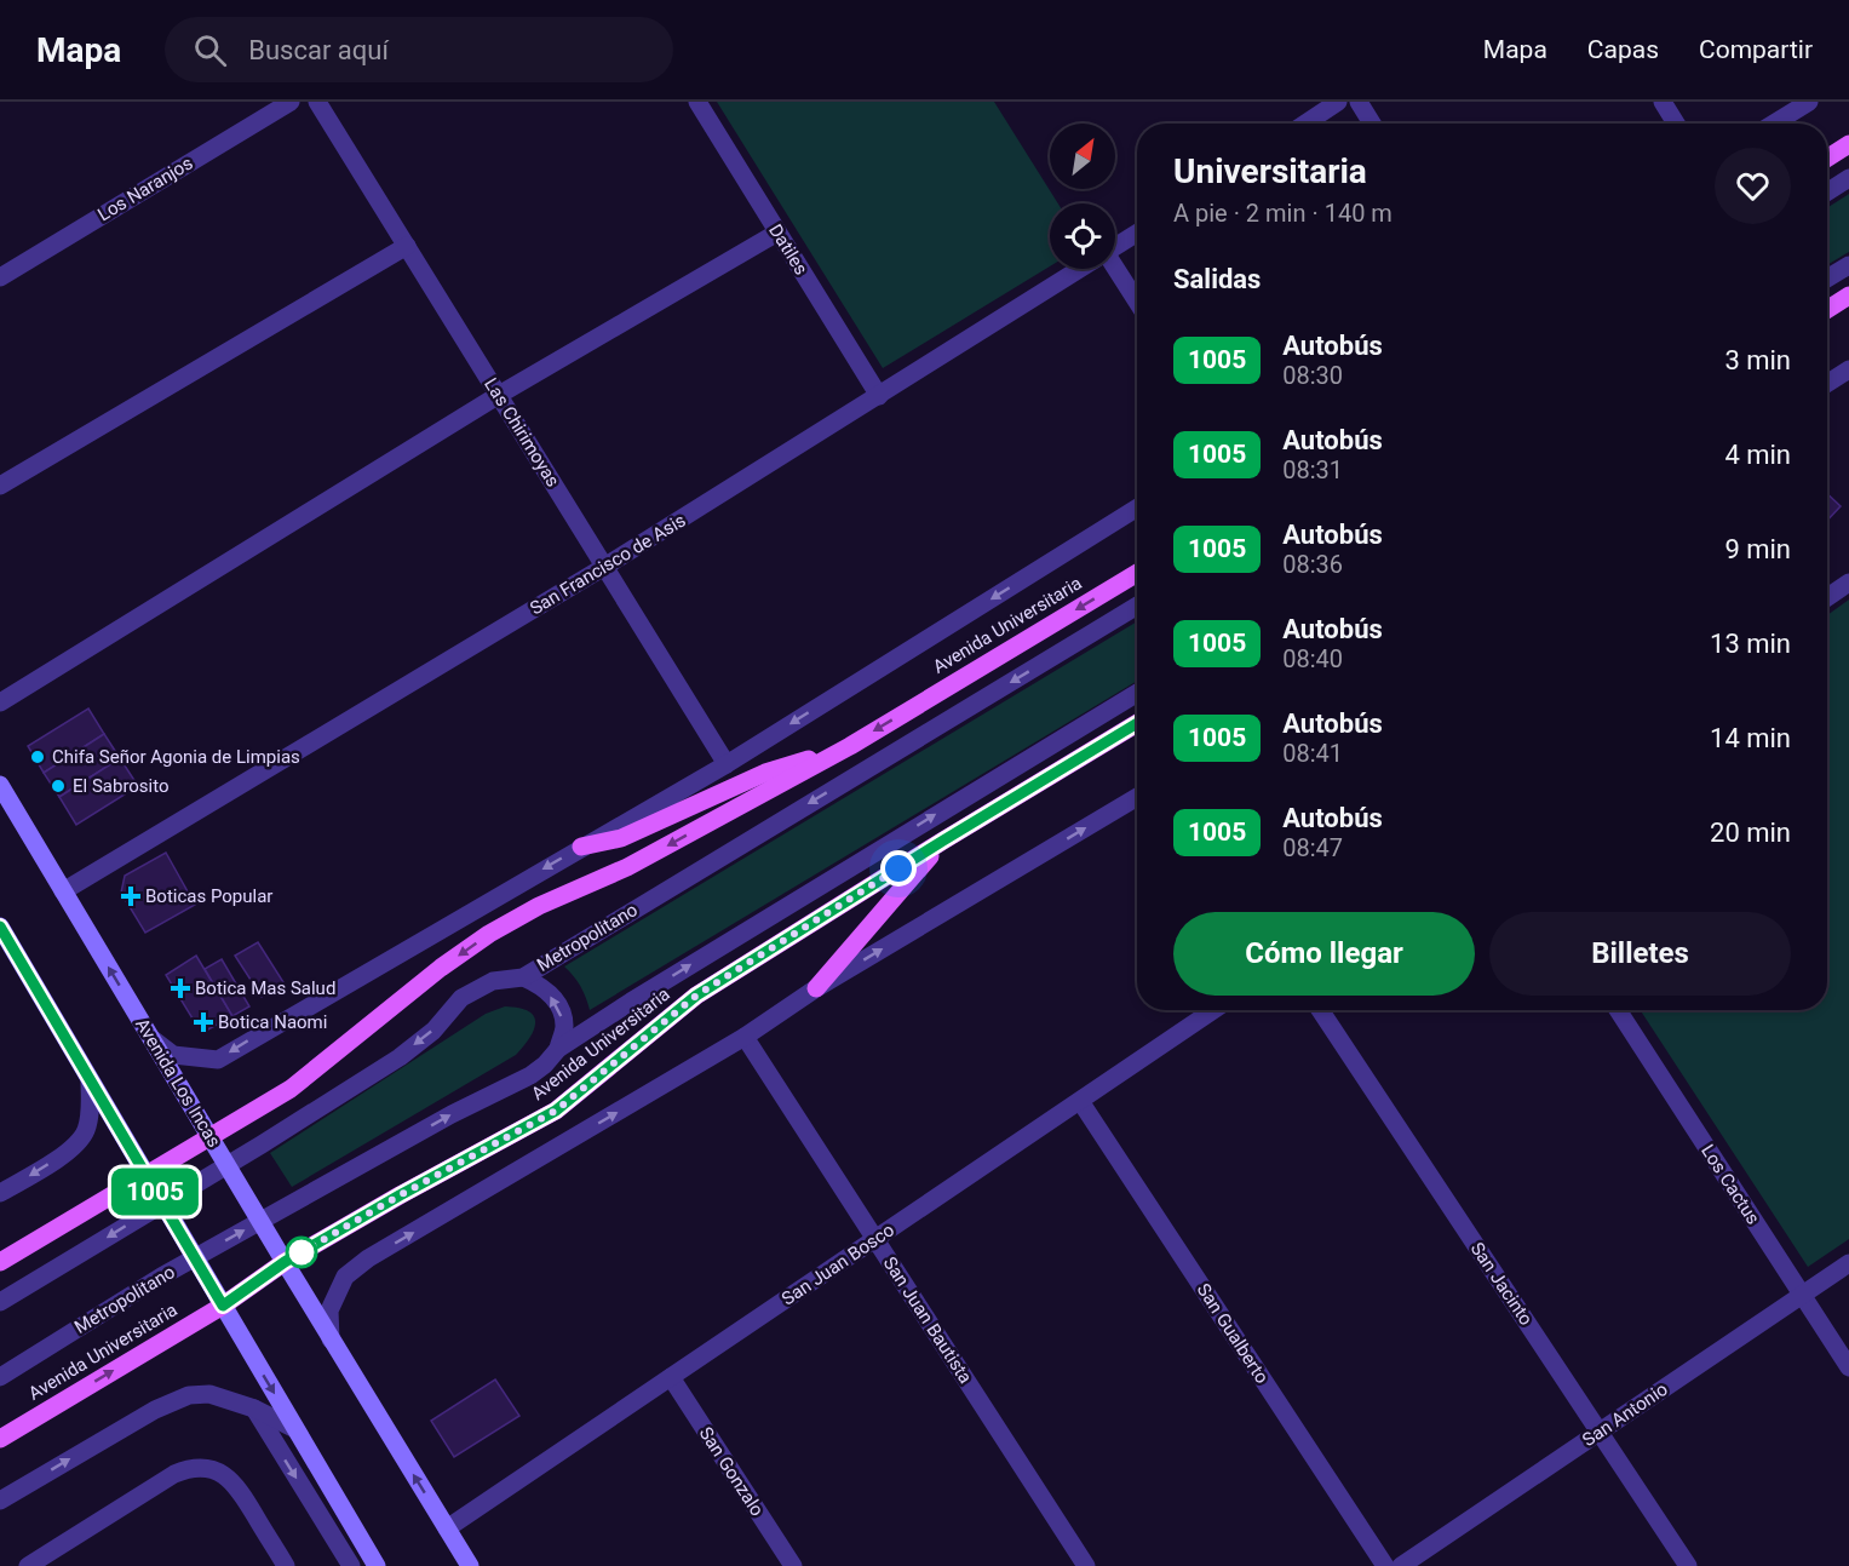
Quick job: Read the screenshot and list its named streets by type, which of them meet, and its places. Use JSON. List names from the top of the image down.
{
  "streets": {
    "main road": ["Avenida Universitaria", "Avenida Los Incas"],
    "street": [
      "Los Naranjos",
      "Datiles",
      "Las Chirimoyas",
      "San Francisco de Asis",
      "Metropolitano",
      "Los Cactus",
      "San Juan Bosco",
      "San Jacinto",
      "San Juan Bautista",
      "San Gualberto",
      "San Antonio",
      "San Gonzalo"
    ]
  },
  "crossings": [
    ["Datiles", "San Francisco de Asis"],
    ["Las Chirimoyas", "San Francisco de Asis"],
    ["Las Chirimoyas", "Avenida Universitaria"],
    ["San Francisco de Asis", "Avenida Los Incas"],
    ["Avenida Universitaria", "Avenida Los Incas"],
    ["Metropolitano", "Avenida Los Incas"],
    ["Avenida Los Incas", "San Juan Bosco"],
    ["Los Cactus", "San Antonio"],
    ["San Juan Bosco", "San Juan Bautista"],
    ["San Juan Bosco", "San Gualberto"],
    ["San Juan Bosco", "San Gonzalo"],
    ["San Jacinto", "San Antonio"]
  ],
  "places": {
    "other": ["Chifa Señor Agonia de Limpias", "El Sabrosito"],
    "health": ["Boticas Popular", "Botica Mas Salud", "Botica Naomi"]
  },
  "lines": ["bus line 1005"],
  "north": "top right",
  "page": {
    "header": "Mapa",
    "search": "Buscar aquí",
    "nav": ["Mapa", "Capas", "Compartir"],
    "on_map": "1005",
    "heading": [
      ["Universitaria", "A pie · 2 min · 140 m"],
      "Salidas"
    ],
    "list": [
      {
        "mark": "1005",
        "name": "Autobús",
        "note": "08:30",
        "value": "3 min"
      },
      {
        "mark": "1005",
        "name": "Autobús",
        "note": "08:31",
        "value": "4 min"
      },
      {
        "mark": "1005",
        "name": "Autobús",
        "note": "08:36",
        "value": "9 min"
      },
      {
        "mark": "1005",
        "name": "Autobús",
        "note": "08:40",
        "value": "13 min"
      },
      {
        "mark": "1005",
        "name": "Autobús",
        "note": "08:41",
        "value": "14 min"
      },
      {
        "mark": "1005",
        "name": "Autobús",
        "note": "08:47",
        "value": "20 min"
      }
    ],
    "buttons": ["Cómo llegar", "Billetes"]
  }
}
